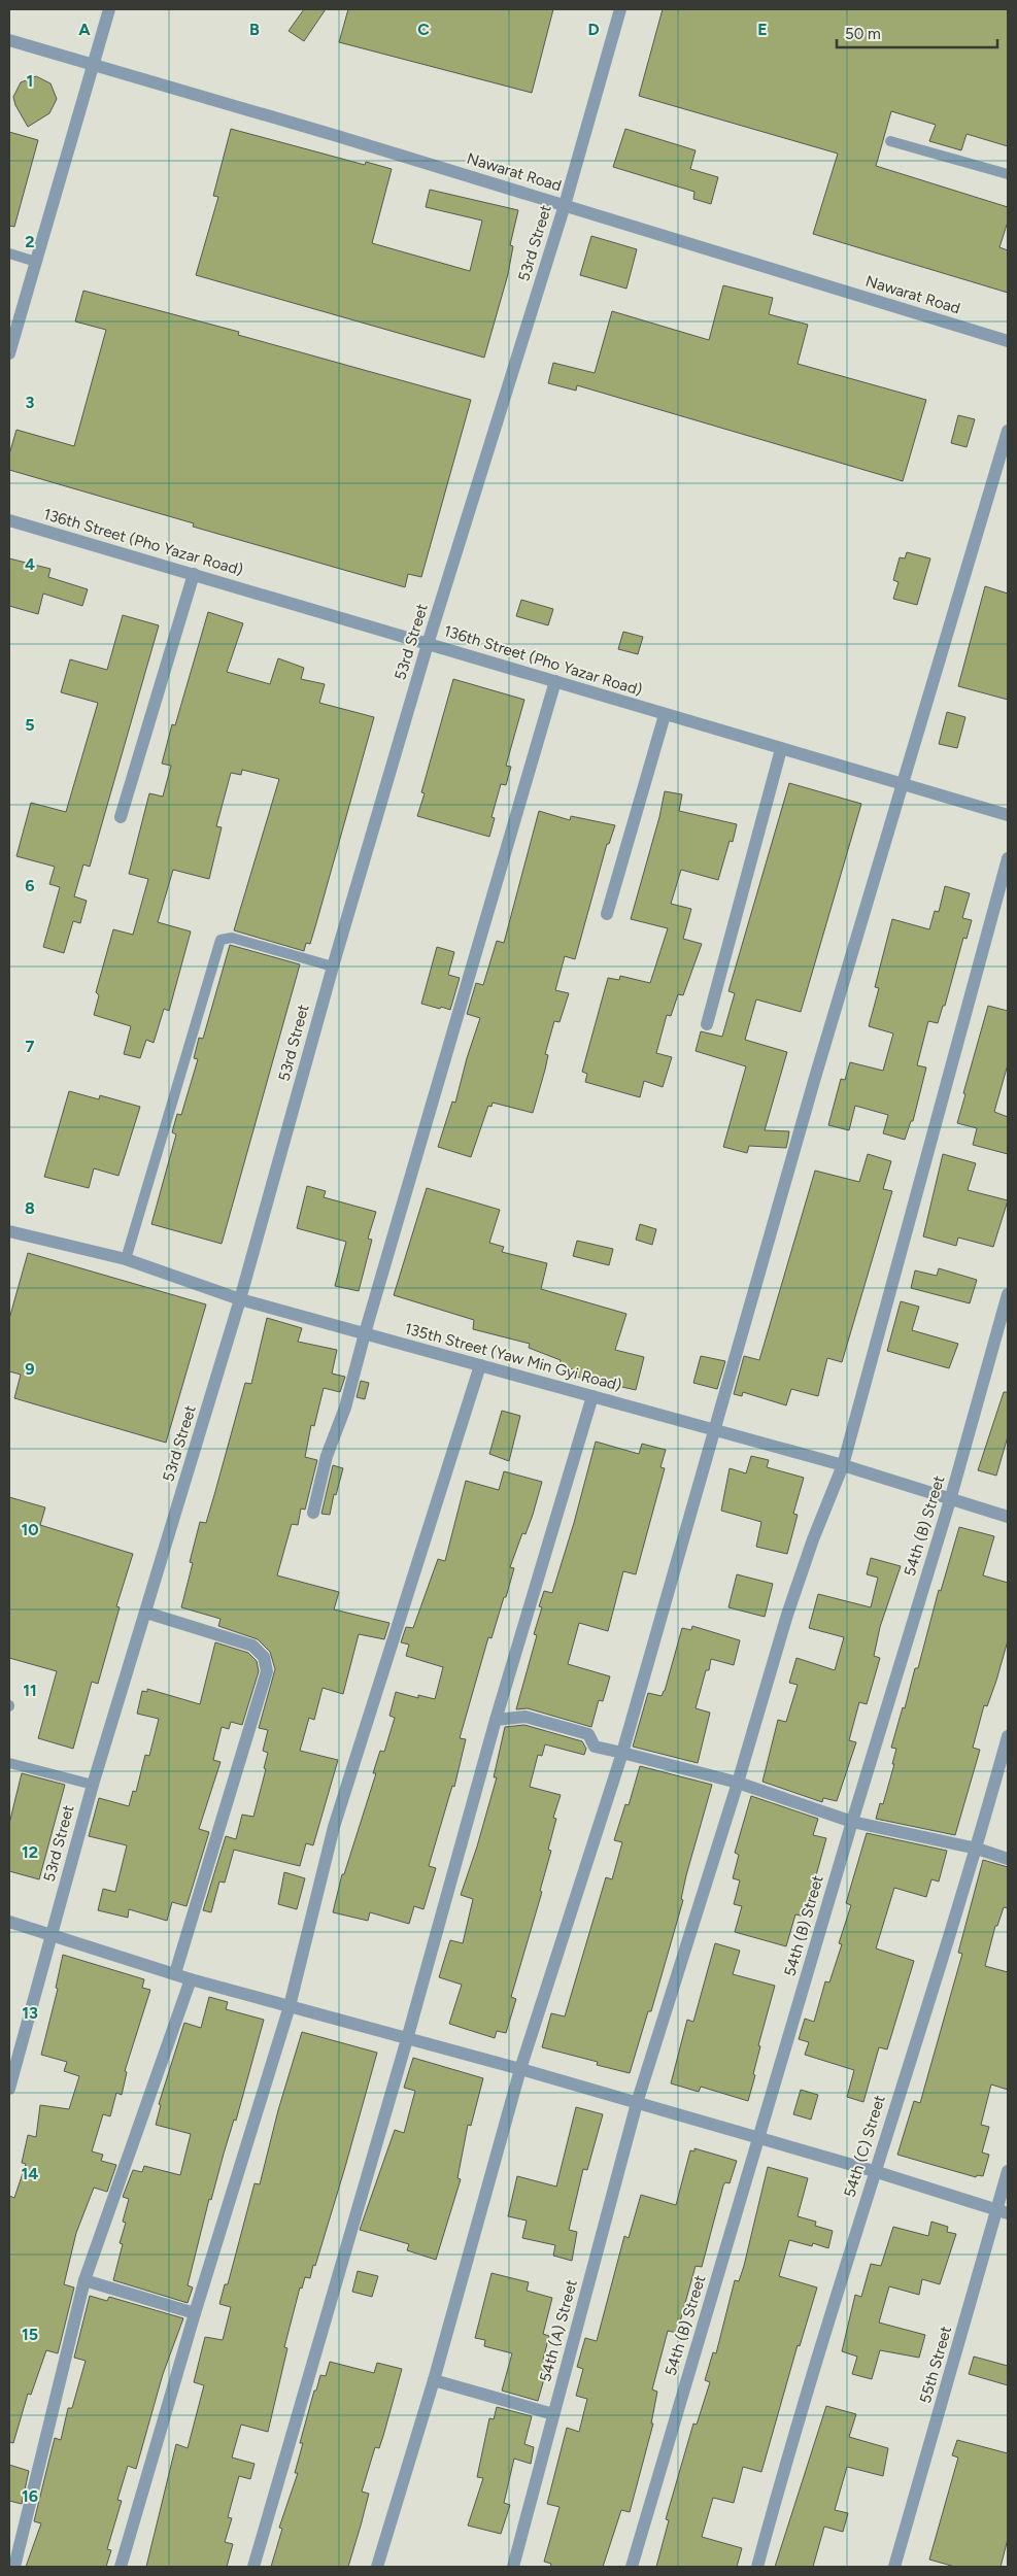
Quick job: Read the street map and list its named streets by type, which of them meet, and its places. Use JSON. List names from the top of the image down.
{
  "streets": {
    "street": [
      "Nawarat Road",
      "53rd Street",
      "136th Street (Pho Yazar Road)",
      "135th Street (Yaw Min Gyi Road)",
      "54th (B) Street",
      "54th (C) Street",
      "54th (A) Street",
      "55th Street"
    ]
  },
  "crossings": [
    ["Nawarat Road", "53rd Street"],
    ["53rd Street", "136th Street (Pho Yazar Road)"],
    ["53rd Street", "135th Street (Yaw Min Gyi Road)"],
    ["135th Street (Yaw Min Gyi Road)", "54th (B) Street"],
    ["135th Street (Yaw Min Gyi Road)", "54th (A) Street"]
  ],
  "scale_bar": "50 m",
  "grid": {
    "columns": [
      "A",
      "B",
      "C",
      "D",
      "E"
    ],
    "rows": [
      "1",
      "2",
      "3",
      "4",
      "5",
      "6",
      "7",
      "8",
      "9",
      "10",
      "11",
      "12",
      "13",
      "14",
      "15",
      "16"
    ]
  }
}
